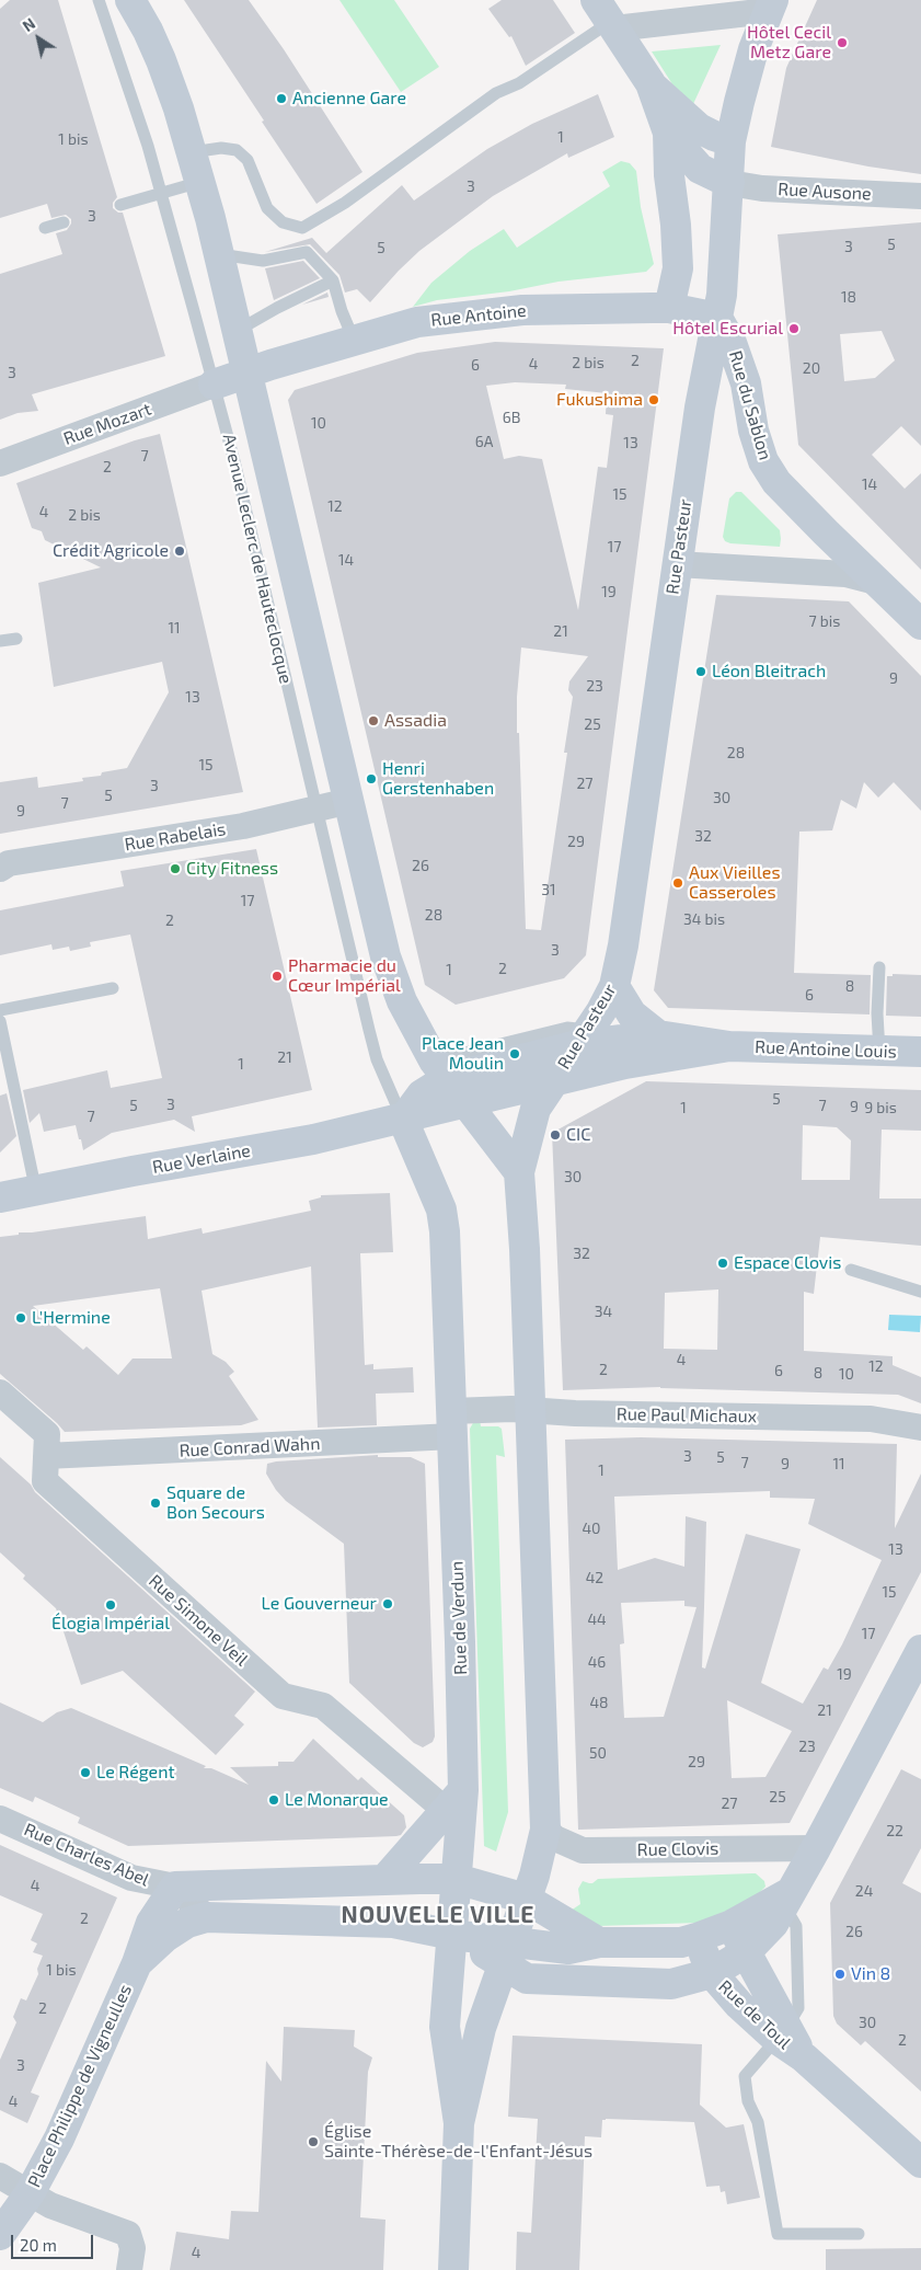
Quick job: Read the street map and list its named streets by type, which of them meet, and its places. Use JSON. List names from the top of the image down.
{
  "streets": {
    "main road": [
      "Rue Antoine",
      "Rue du Sablon",
      "Rue Pasteur",
      "Avenue Leclerc de Hauteclocque",
      "Rue Antoine Louis",
      "Rue Verlaine",
      "Rue de Verdun",
      "Rue de Toul",
      "Place Philippe de Vigneulles"
    ],
    "street": [
      "Rue Ausone",
      "Rue Mozart",
      "Rue Rabelais",
      "Rue Paul Michaux",
      "Rue Conrad Wahn",
      "Rue Simone Veil",
      "Rue Clovis",
      "Rue Charles Abel"
    ]
  },
  "crossings": [
    ["Rue Ausone", "Rue Pasteur"],
    ["Rue Antoine", "Rue du Sablon"],
    ["Rue Antoine", "Rue Mozart"],
    ["Rue Antoine", "Rue Pasteur"],
    ["Rue Antoine", "Avenue Leclerc de Hauteclocque"],
    ["Rue du Sablon", "Rue Pasteur"],
    ["Rue Mozart", "Avenue Leclerc de Hauteclocque"],
    ["Rue Pasteur", "Rue Antoine Louis"],
    ["Rue Pasteur", "Rue de Verdun"],
    ["Avenue Leclerc de Hauteclocque", "Rue Rabelais"],
    ["Avenue Leclerc de Hauteclocque", "Rue Antoine Louis"],
    ["Avenue Leclerc de Hauteclocque", "Rue Verlaine"],
    ["Avenue Leclerc de Hauteclocque", "Rue de Verdun"],
    ["Rue Antoine Louis", "Rue Verlaine"],
    ["Rue Antoine Louis", "Rue de Verdun"],
    ["Rue Verlaine", "Rue de Verdun"],
    ["Rue Paul Michaux", "Rue Conrad Wahn"],
    ["Rue Paul Michaux", "Rue de Verdun"],
    ["Rue Conrad Wahn", "Rue de Verdun"],
    ["Rue Conrad Wahn", "Rue Simone Veil"],
    ["Rue de Verdun", "Rue Simone Veil"],
    ["Rue de Verdun", "Rue Clovis"],
    ["Rue de Verdun", "Place Philippe de Vigneulles"],
    ["Rue Charles Abel", "Place Philippe de Vigneulles"],
    ["Rue de Toul", "Place Philippe de Vigneulles"]
  ],
  "districts": ["NOUVELLE VILLE"],
  "places": [
    "Hôtel Cecil Metz Gare",
    "Ancienne Gare",
    "Hôtel Escurial",
    "Fukushima",
    "Crédit Agricole",
    "Léon Bleitrach",
    "Assadia",
    "Henri Gerstenhaben",
    "City Fitness",
    "Aux Vieilles Casseroles",
    "Pharmacie du Cœur Impérial",
    "Place Jean Moulin",
    "CIC",
    "Espace Clovis",
    "L'Hermine",
    "Square de Bon Secours",
    "Le Gouverneur",
    "Élogia Impérial",
    "Le Régent",
    "Le Monarque",
    "Vin 8",
    "Église Sainte-Thérèse-de-l'Enfant-Jésus"
  ],
  "house_numbers": [
    "1",
    "1 bis",
    "3",
    "3",
    "5",
    "3",
    "5",
    "18",
    "2",
    "2 bis",
    "4",
    "6",
    "20",
    "3",
    "6B",
    "10",
    "6A",
    "13",
    "7",
    "2",
    "14",
    "15",
    "12",
    "4",
    "2 bis",
    "17",
    "14",
    "19",
    "7 bis",
    "11",
    "21",
    "9",
    "23",
    "13",
    "25",
    "28",
    "15",
    "27",
    "3",
    "5",
    "30",
    "7",
    "9",
    "32",
    "29",
    "26",
    "31",
    "17",
    "28",
    "34 bis",
    "2",
    "3",
    "2",
    "1",
    "8",
    "6",
    "21",
    "1",
    "5",
    "3",
    "5",
    "7",
    "9",
    "1",
    "9 bis",
    "7",
    "30",
    "32",
    "34",
    "4",
    "12",
    "2",
    "6",
    "8",
    "10",
    "3",
    "5",
    "7",
    "9",
    "11",
    "1",
    "40",
    "13",
    "42",
    "15",
    "44",
    "17",
    "46",
    "19",
    "48",
    "21",
    "23",
    "50",
    "29",
    "25",
    "27",
    "22",
    "4",
    "24",
    "2",
    "26",
    "1 bis",
    "2",
    "30",
    "2",
    "3",
    "4",
    "4"
  ],
  "scale_bar": "20 m",
  "north": "top left"
}
